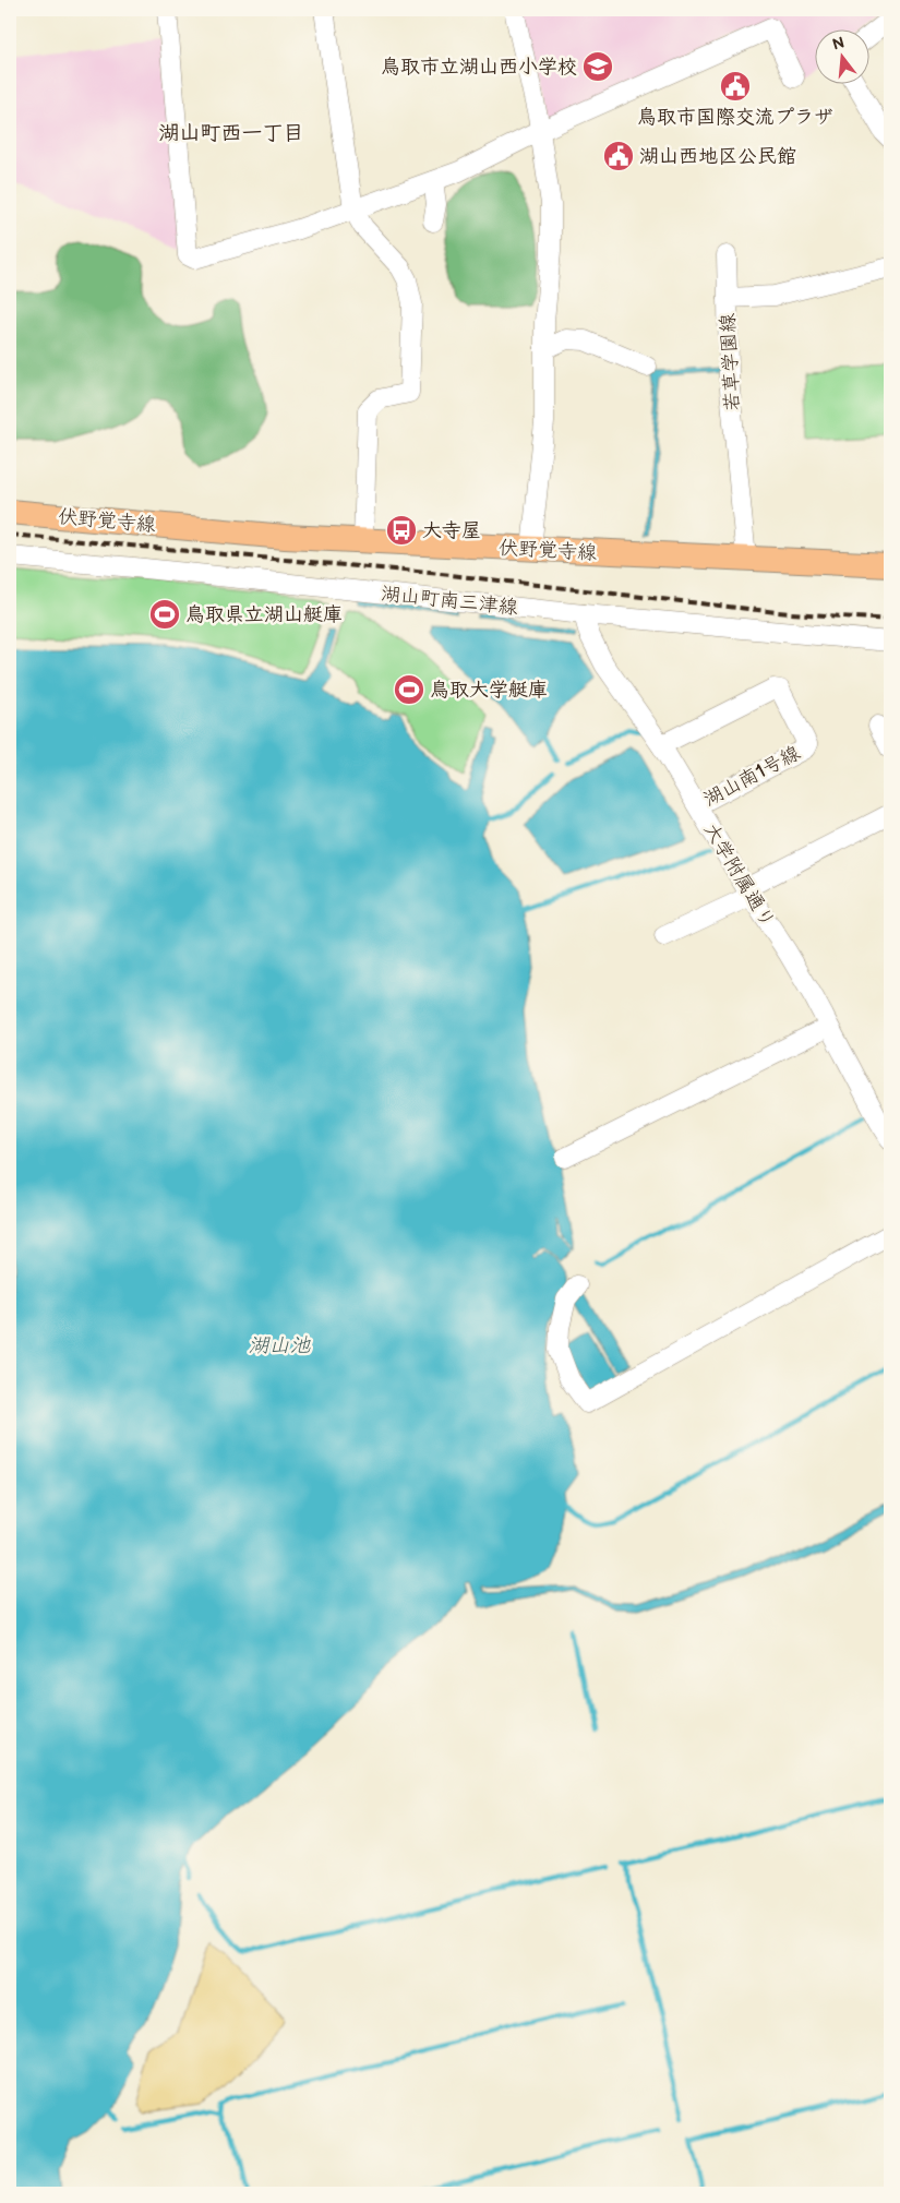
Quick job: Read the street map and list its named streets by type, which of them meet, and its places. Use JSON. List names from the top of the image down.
{
  "streets": {
    "main road": ["伏野覚寺線"],
    "street": [
      "若草学園線",
      "湖山町南三津線",
      "湖山南1号線",
      "大学附属通り"
    ]
  },
  "crossings": [
    ["若草学園線", "伏野覚寺線"],
    ["湖山町南三津線", "大学附属通り"],
    ["湖山南1号線", "大学附属通り"]
  ],
  "districts": ["湖山町西一丁目"],
  "water": ["湖山池"],
  "places": {
    "school or university": ["鳥取市立湖山西小学校"],
    "public building": ["鳥取市国際交流プラザ", "湖山西地区公民館"],
    "bus stop": ["大寺屋"],
    "sports": ["鳥取県立湖山艇庫", "鳥取大学艇庫"]
  },
  "north": "top"
}
